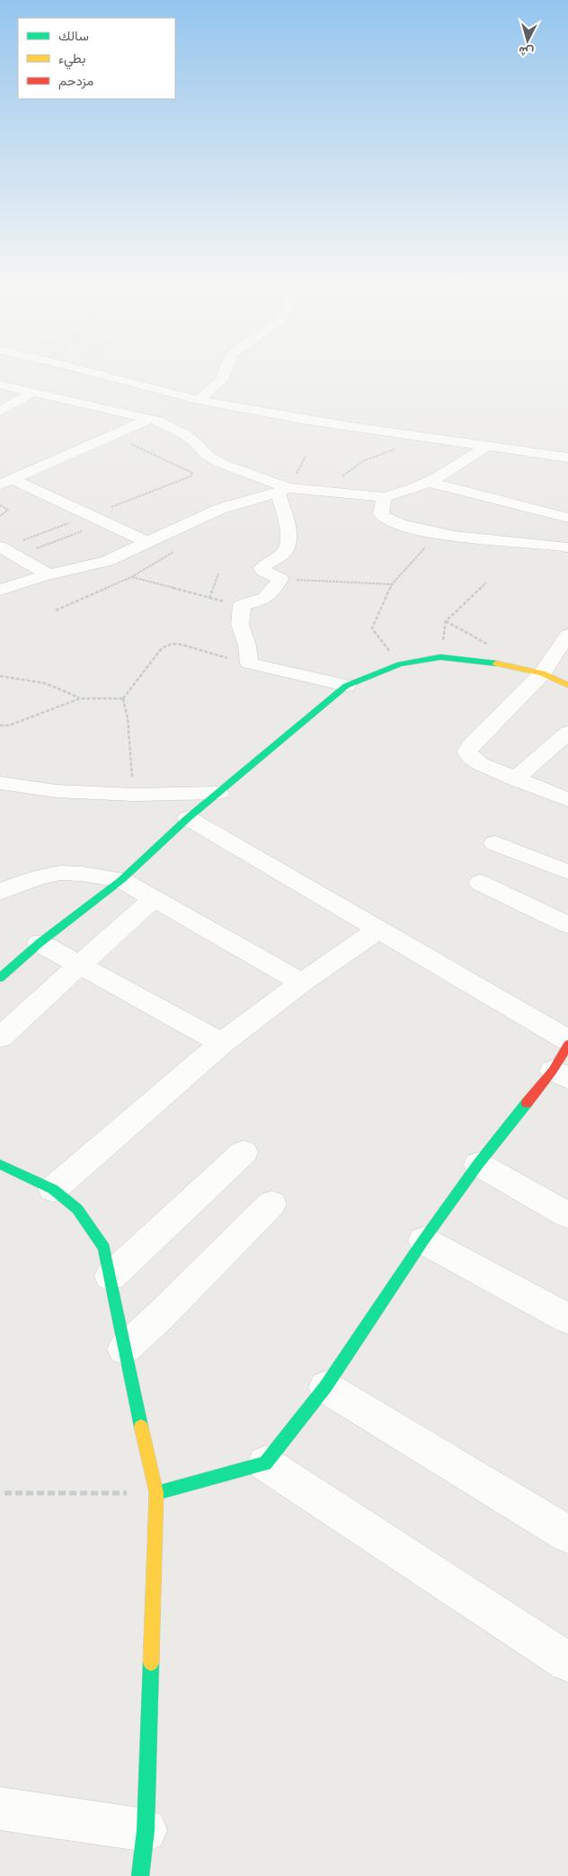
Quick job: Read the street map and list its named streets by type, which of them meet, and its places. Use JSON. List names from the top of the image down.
{
  "legend": ["سالك", "بطيء", "مزدحم"],
  "north": "bottom"
}
